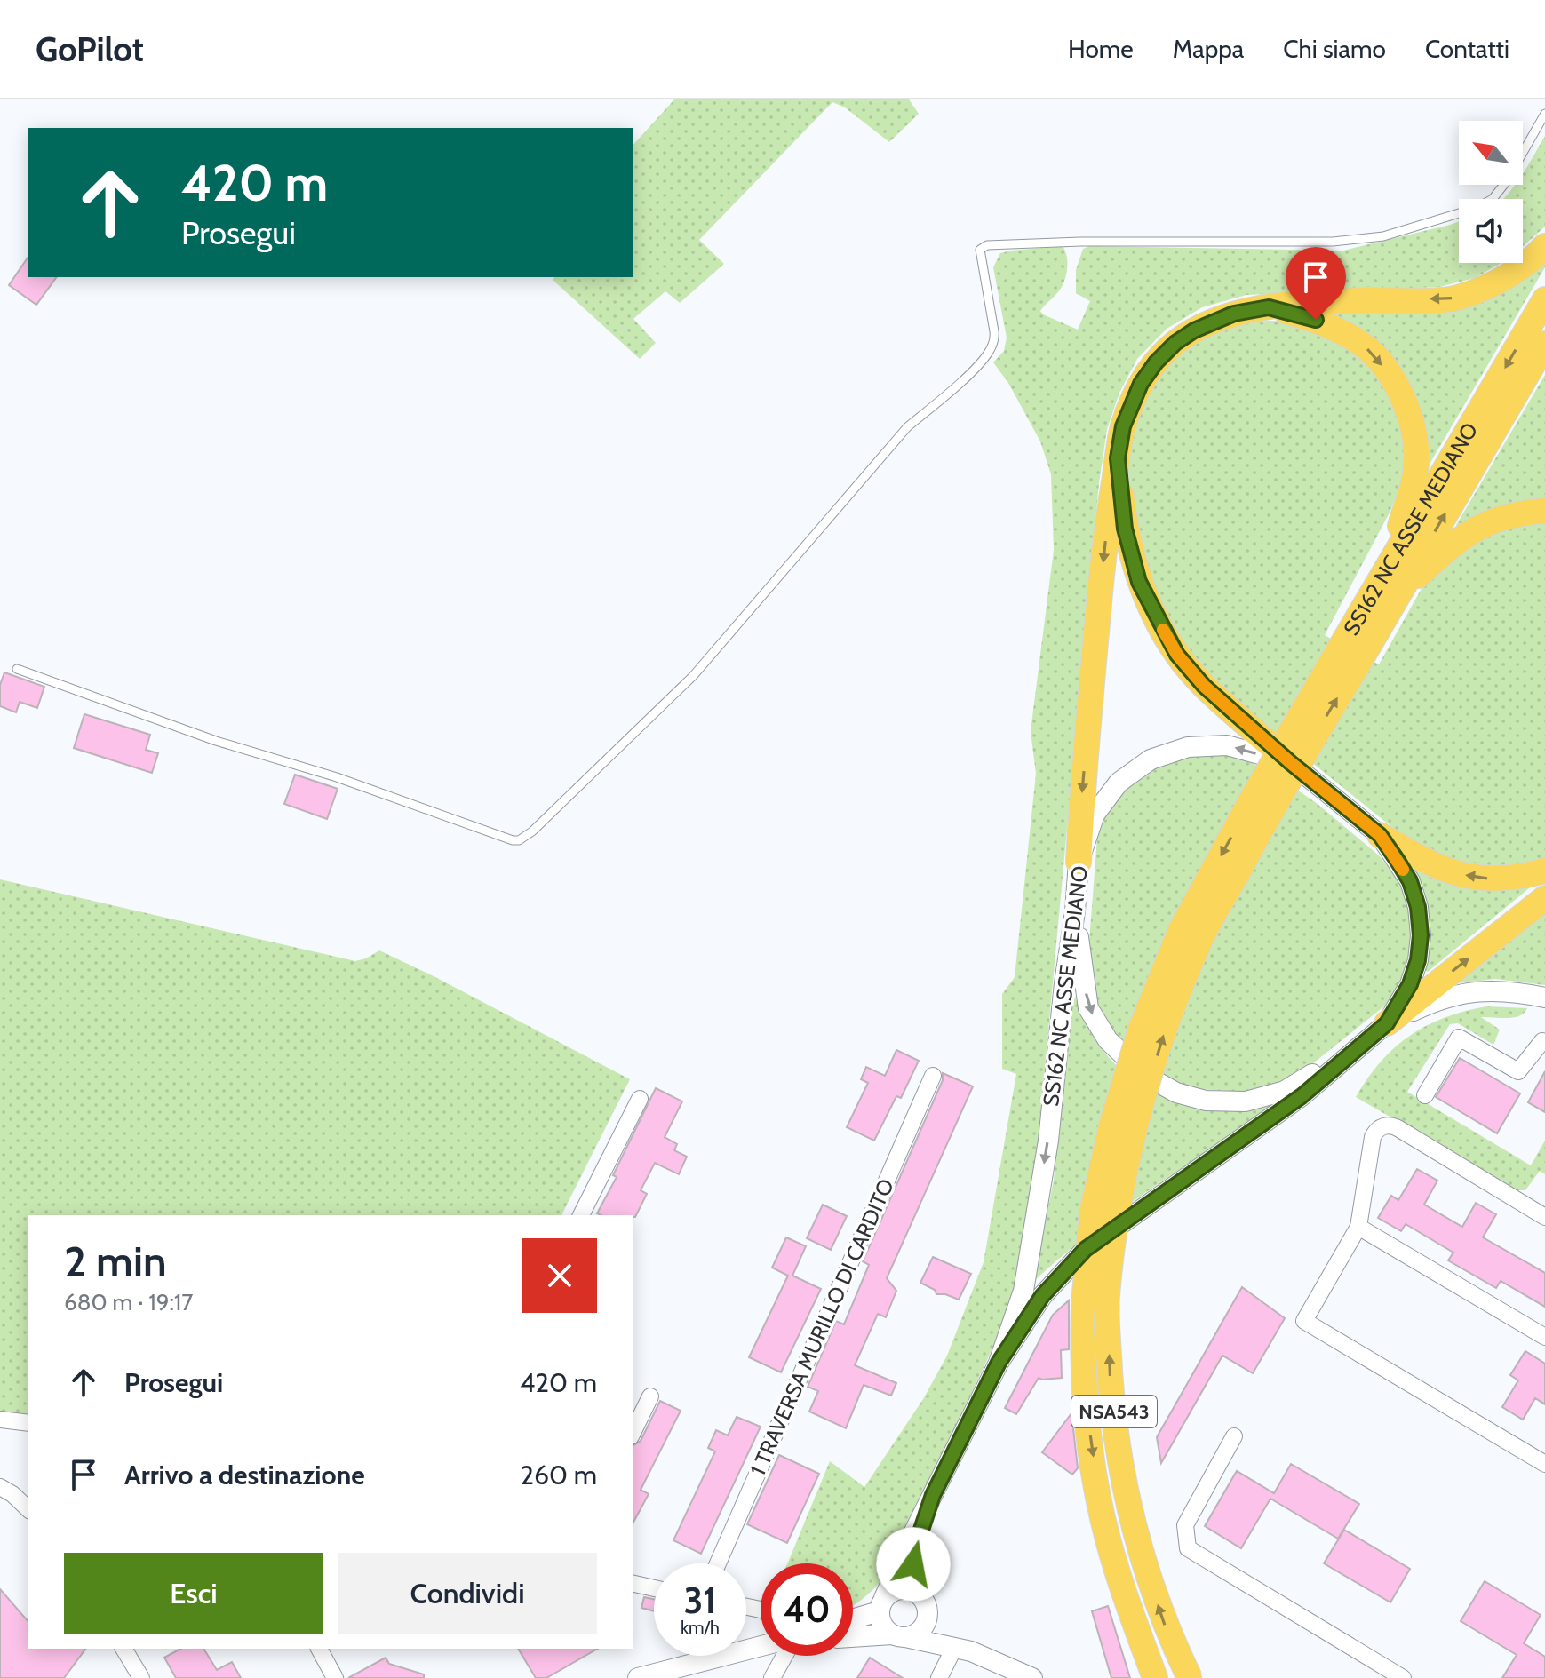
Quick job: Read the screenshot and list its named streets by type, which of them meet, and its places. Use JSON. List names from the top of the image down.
{
  "streets": {
    "highway": ["SS162 NC ASSE MEDIANO", "NSA543"],
    "street": ["1 TRAVERSA MURILLO DI CARDITO"]
  },
  "north": "top left",
  "page": {
    "header": "GoPilot",
    "nav": [
      "Home",
      "Mappa",
      "Chi siamo",
      "Contatti"
    ],
    "turn": ["420 m", "Prosegui"],
    "heading": ["2 min", "680 m · 19:17"],
    "list": [
      {
        "name": "Prosegui",
        "value": "420 m"
      },
      {
        "name": "Arrivo a destinazione",
        "value": "260 m"
      }
    ],
    "buttons": ["Esci", "Condividi"],
    "speed": "31 km/h",
    "limit": "40"
  }
}
